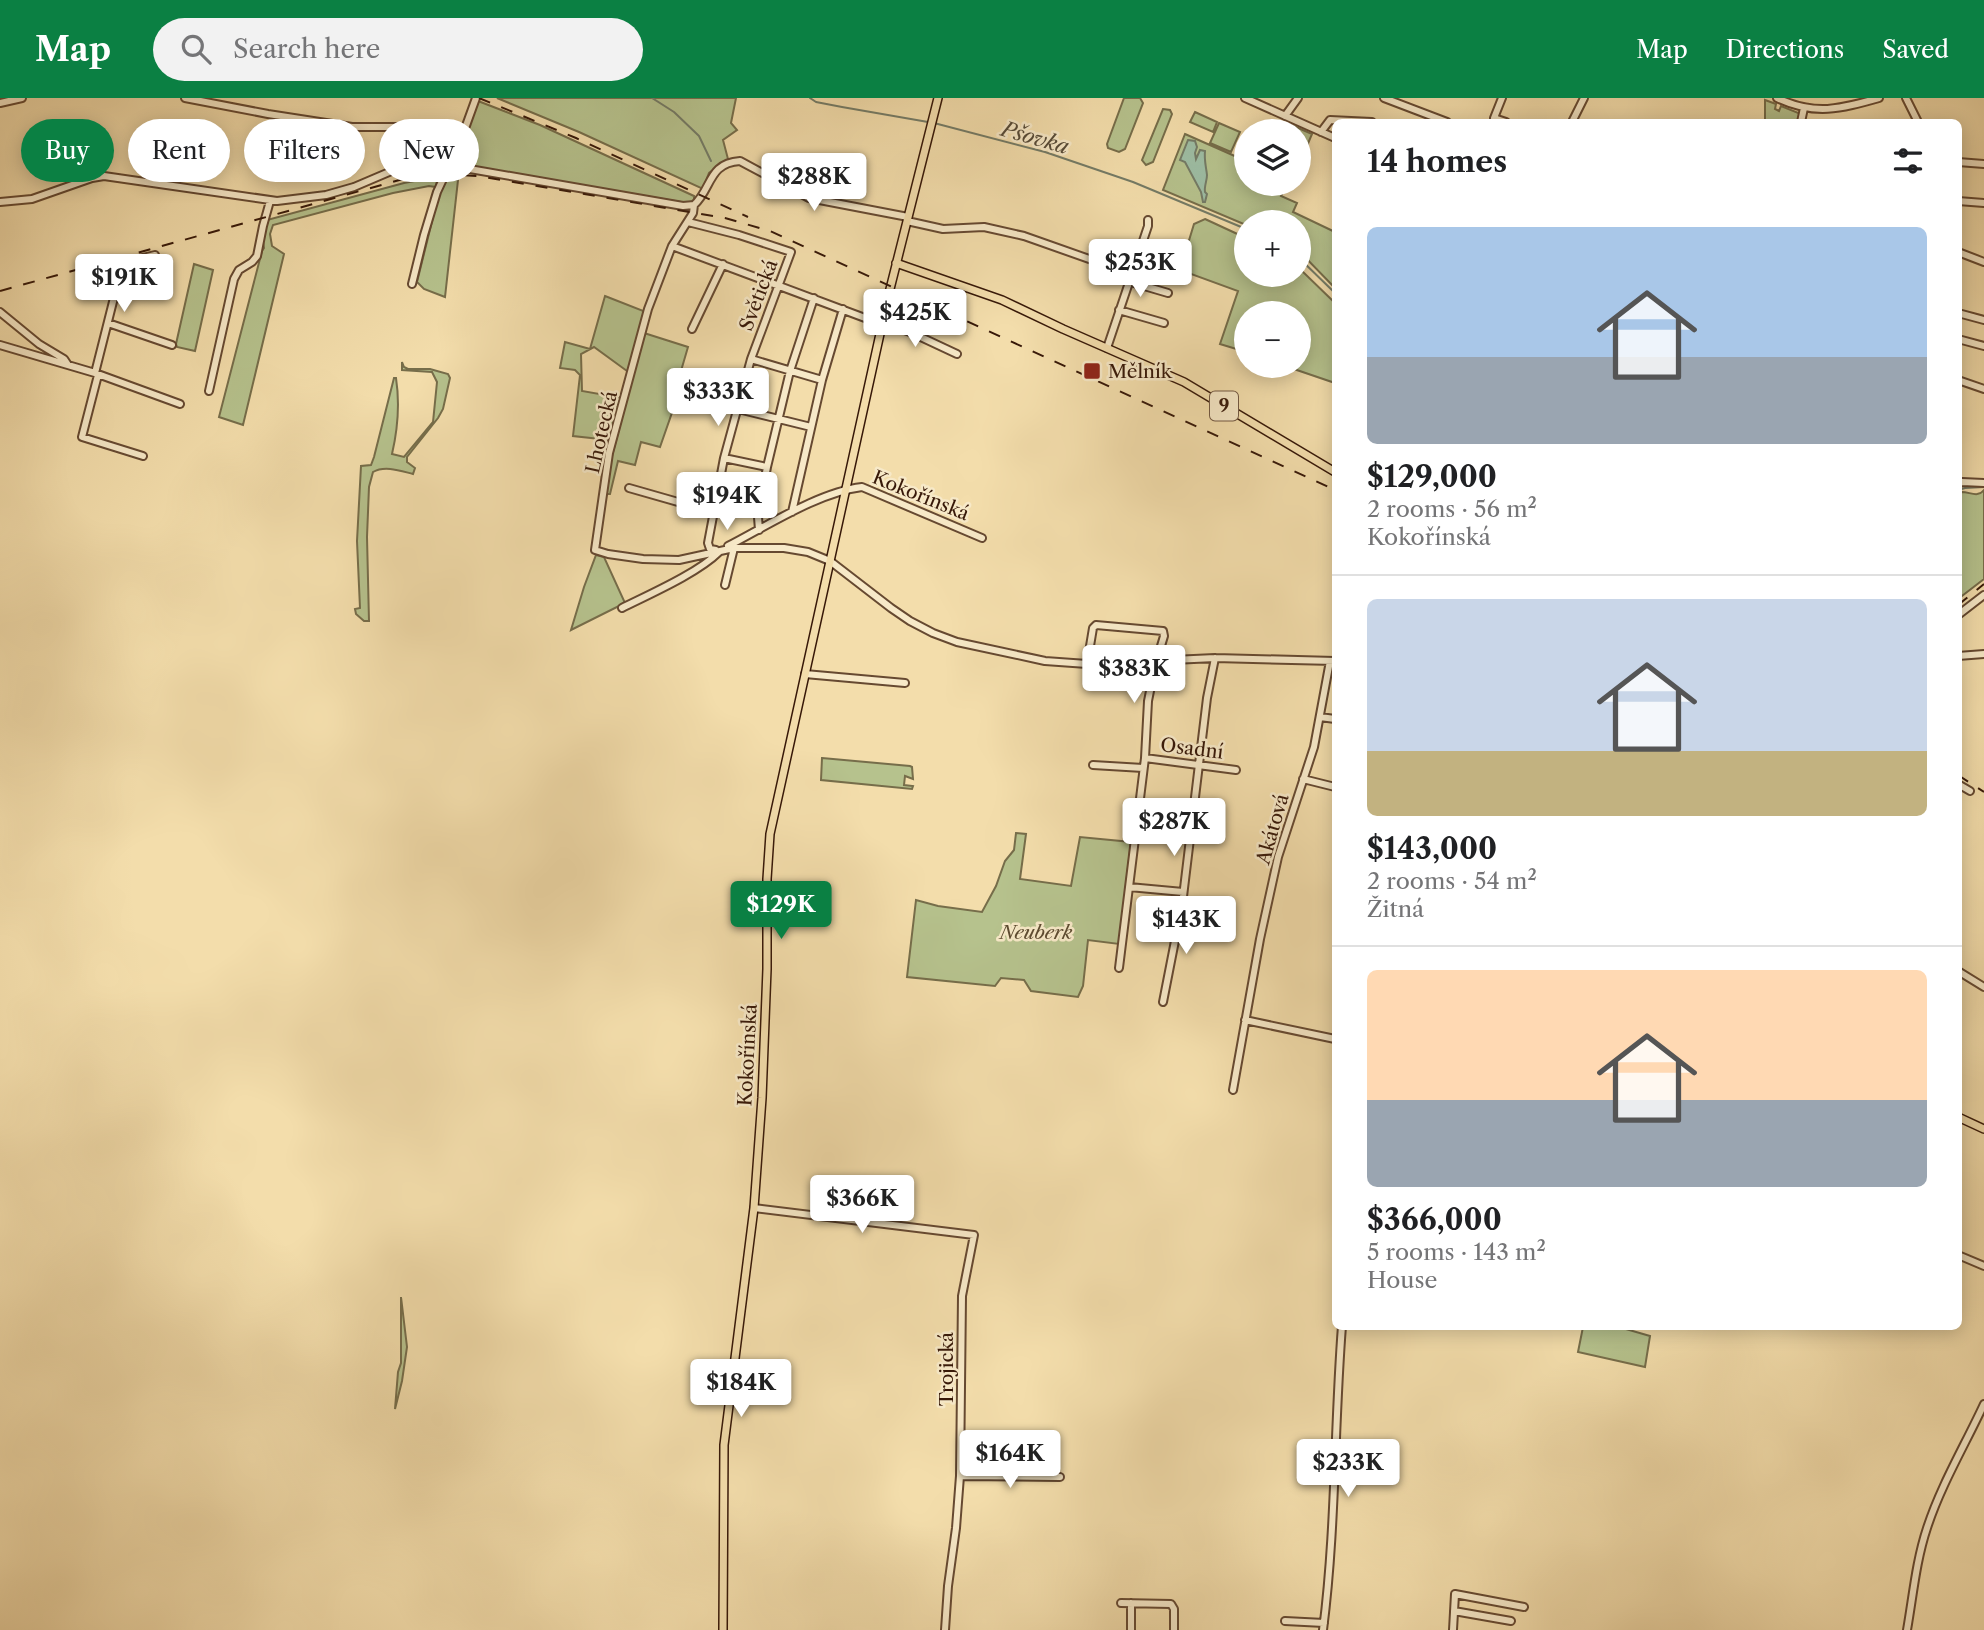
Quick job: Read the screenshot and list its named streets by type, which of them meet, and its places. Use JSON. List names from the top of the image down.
{
  "streets": {
    "main road": ["9", "Kokořínská"],
    "street": [
      "Světická",
      "Lhotecká",
      "Osadní",
      "Akátová",
      "Trojická"
    ]
  },
  "crossings": [
    ["Světická", "Lhotecká"],
    ["9", "Kokořínská"],
    ["Lhotecká", "Kokořínská"],
    ["Kokořínská", "Trojická"]
  ],
  "water": ["Pšovka"],
  "parks": ["Neuberk"],
  "places": {
    "transit": ["Mělník"]
  },
  "page": {
    "header": "Map",
    "search": "Search here",
    "nav": ["Map", "Directions", "Saved"],
    "map_buttons": ["+", "−"],
    "chip": [
      "Buy",
      "Rent",
      "Filters",
      "New"
    ],
    "heading": "14 homes",
    "price": [
      "$288K",
      "$253K",
      "$191K",
      "$425K",
      "$333K",
      "$194K",
      "$383K",
      "$287K",
      "$129K",
      "$143K",
      "$366K",
      "$184K",
      "$164K",
      "$233K"
    ],
    "list": [
      {
        "name": "$129,000",
        "note": "2 rooms · 56 m² · Kokořínská"
      },
      {
        "name": "$143,000",
        "note": "2 rooms · 54 m² · Žitná"
      },
      {
        "name": "$366,000",
        "note": "5 rooms · 143 m² · House"
      }
    ]
  }
}
